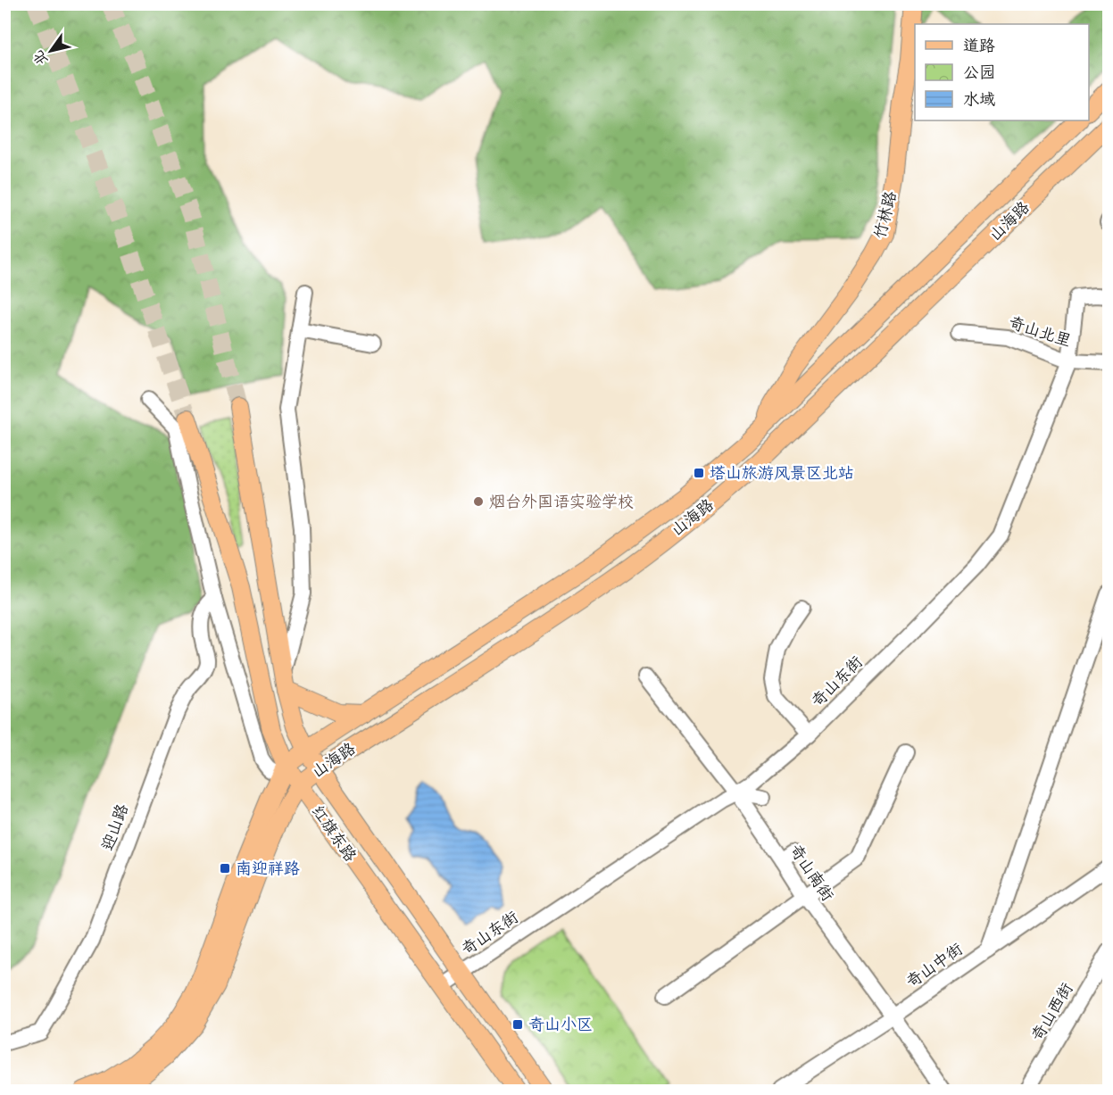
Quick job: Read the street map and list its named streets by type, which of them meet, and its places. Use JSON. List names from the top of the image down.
{
  "streets": {
    "main road": ["竹林路", "山海路", "红旗东路"],
    "street": [
      "奇山北里",
      "奇山东街",
      "迎山路",
      "奇山南街",
      "奇山中街",
      "奇山西街"
    ]
  },
  "crossings": [
    ["竹林路", "山海路"],
    ["山海路", "红旗东路"],
    ["奇山北里", "奇山东街"],
    ["奇山东街", "红旗东路"],
    ["奇山东街", "奇山南街"],
    ["奇山南街", "奇山中街"]
  ],
  "places": {
    "transit": ["塔山旅游风景区北站", "南迎祥路", "奇山小区"],
    "other": ["烟台外国语实验学校"]
  },
  "legend": ["道路", "公园", "水域"],
  "north": "bottom left"
}
